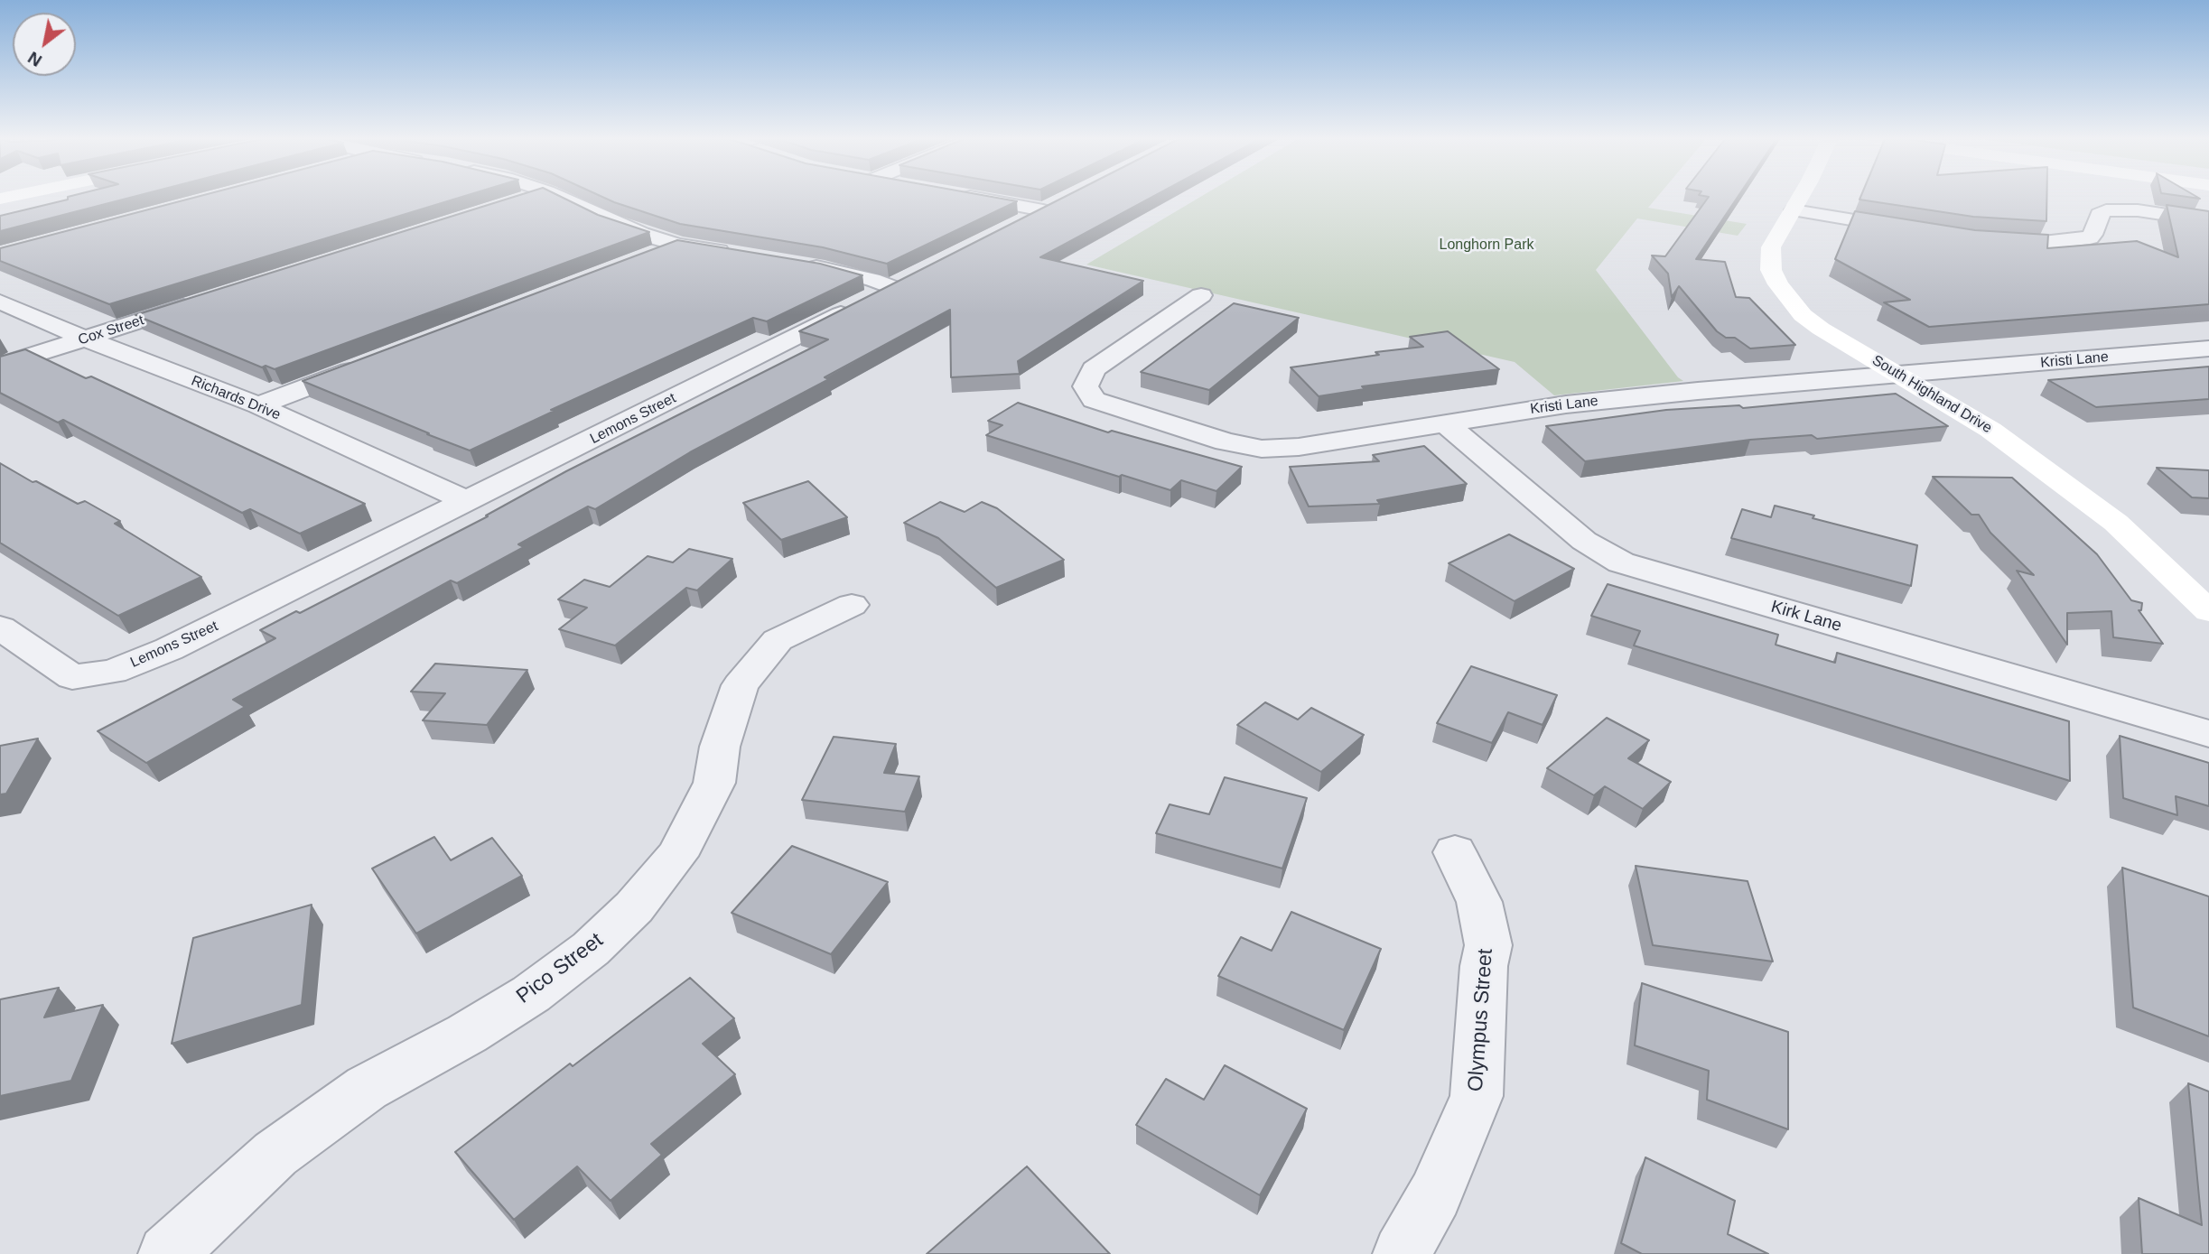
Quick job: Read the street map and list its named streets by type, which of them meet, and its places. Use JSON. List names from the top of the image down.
{
  "streets": {
    "street": [
      "Cox Street",
      "Kristi Lane",
      "South Highland Drive",
      "Richards Drive",
      "Lemons Street",
      "Kirk Lane",
      "Pico Street",
      "Olympus Street"
    ]
  },
  "crossings": [
    ["Cox Street", "Richards Drive"],
    ["Kristi Lane", "South Highland Drive"],
    ["Kristi Lane", "Kirk Lane"],
    ["Richards Drive", "Lemons Street"]
  ],
  "parks": ["Longhorn Park"],
  "north": "bottom left"
}
